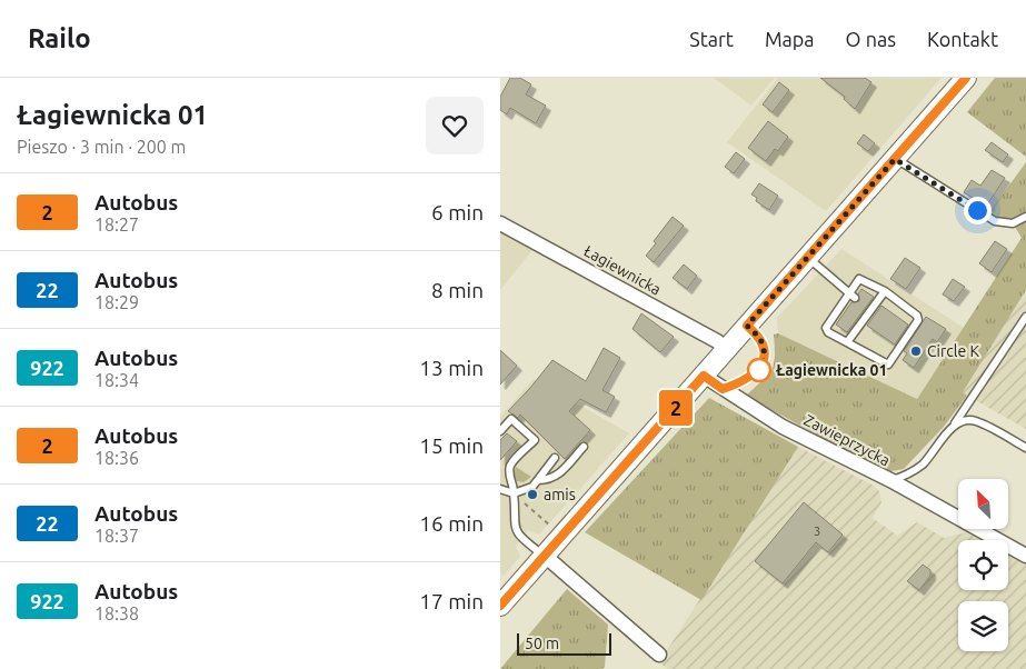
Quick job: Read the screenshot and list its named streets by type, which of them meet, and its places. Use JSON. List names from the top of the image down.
{
  "streets": {
    "street": ["Łagiewnicka", "Zawieprzycka"]
  },
  "places": ["Circle K", "Łagiewnicka 01", "amis"],
  "lines": ["bus line 2"],
  "house_numbers": ["3"],
  "scale_bar": "50 m",
  "north": "top left",
  "page": {
    "header": "Railo",
    "nav": [
      "Start",
      "Mapa",
      "O nas",
      "Kontakt"
    ],
    "heading": ["Łagiewnicka 01", "Pieszo · 3 min · 200 m"],
    "on_map": "2",
    "list": [
      {
        "mark": "2",
        "name": "Autobus",
        "note": "18:27",
        "value": "6 min"
      },
      {
        "mark": "22",
        "name": "Autobus",
        "note": "18:29",
        "value": "8 min"
      },
      {
        "mark": "922",
        "name": "Autobus",
        "note": "18:34",
        "value": "13 min"
      },
      {
        "mark": "2",
        "name": "Autobus",
        "note": "18:36",
        "value": "15 min"
      },
      {
        "mark": "22",
        "name": "Autobus",
        "note": "18:37",
        "value": "16 min"
      },
      {
        "mark": "922",
        "name": "Autobus",
        "note": "18:38",
        "value": "17 min"
      }
    ],
    "scale": "50 m"
  }
}
